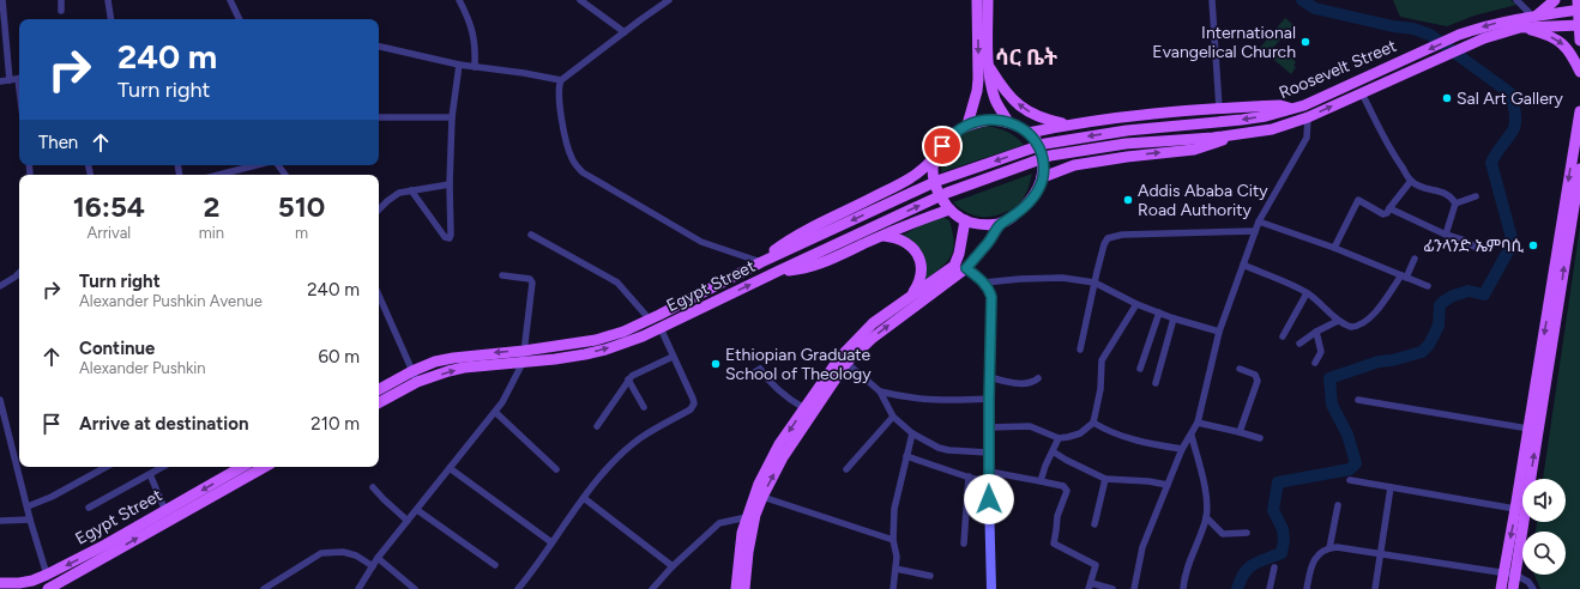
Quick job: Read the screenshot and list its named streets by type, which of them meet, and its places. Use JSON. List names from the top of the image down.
{
  "streets": {
    "main road": ["Roosevelt Street", "Egypt Street"]
  },
  "crossings": [
    ["Roosevelt Street", "Egypt Street"]
  ],
  "districts": ["ሳር ቤት"],
  "places": [
    "International Evangelical Church",
    "Sal Art Gallery",
    "Addis Ababa City Road Authority",
    "ፊንላንድ ኤምባሲ",
    "Ethiopian Graduate School of Theology"
  ],
  "page": {
    "turn": ["240 m", "Turn right"],
    "then": "Then",
    "eta": [
      "16:54",
      "Arrival",
      "2",
      "min",
      "510",
      "m"
    ],
    "list": [
      {
        "name": "Turn right",
        "note": "Alexander Pushkin Avenue",
        "value": "240 m"
      },
      {
        "name": "Continue",
        "note": "Alexander Pushkin",
        "value": "60 m"
      },
      {
        "name": "Arrive at destination",
        "value": "210 m"
      }
    ]
  }
}
